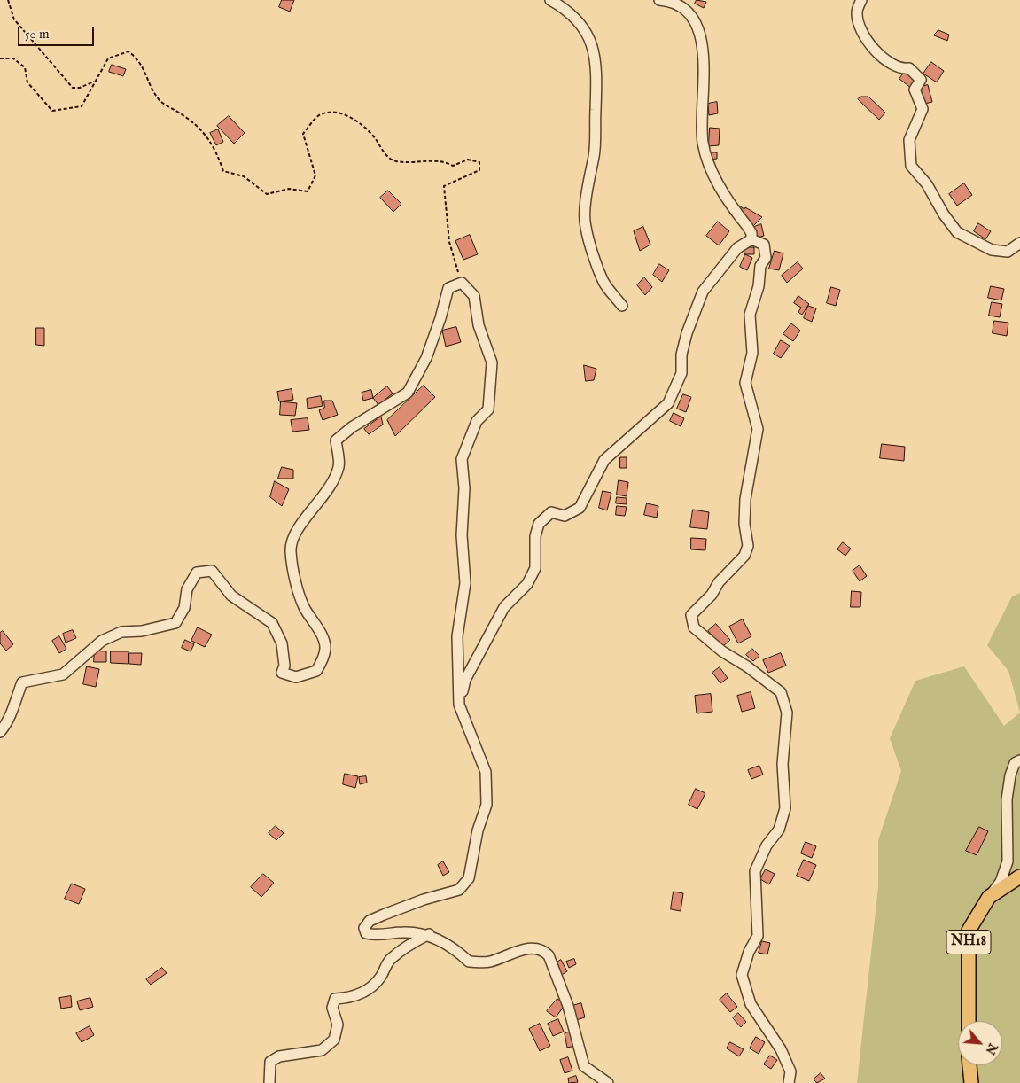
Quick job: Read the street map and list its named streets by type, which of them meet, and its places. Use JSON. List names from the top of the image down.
{
  "streets": {
    "main road": ["NH18"]
  },
  "scale_bar": "50 m",
  "north": "bottom right"
}
